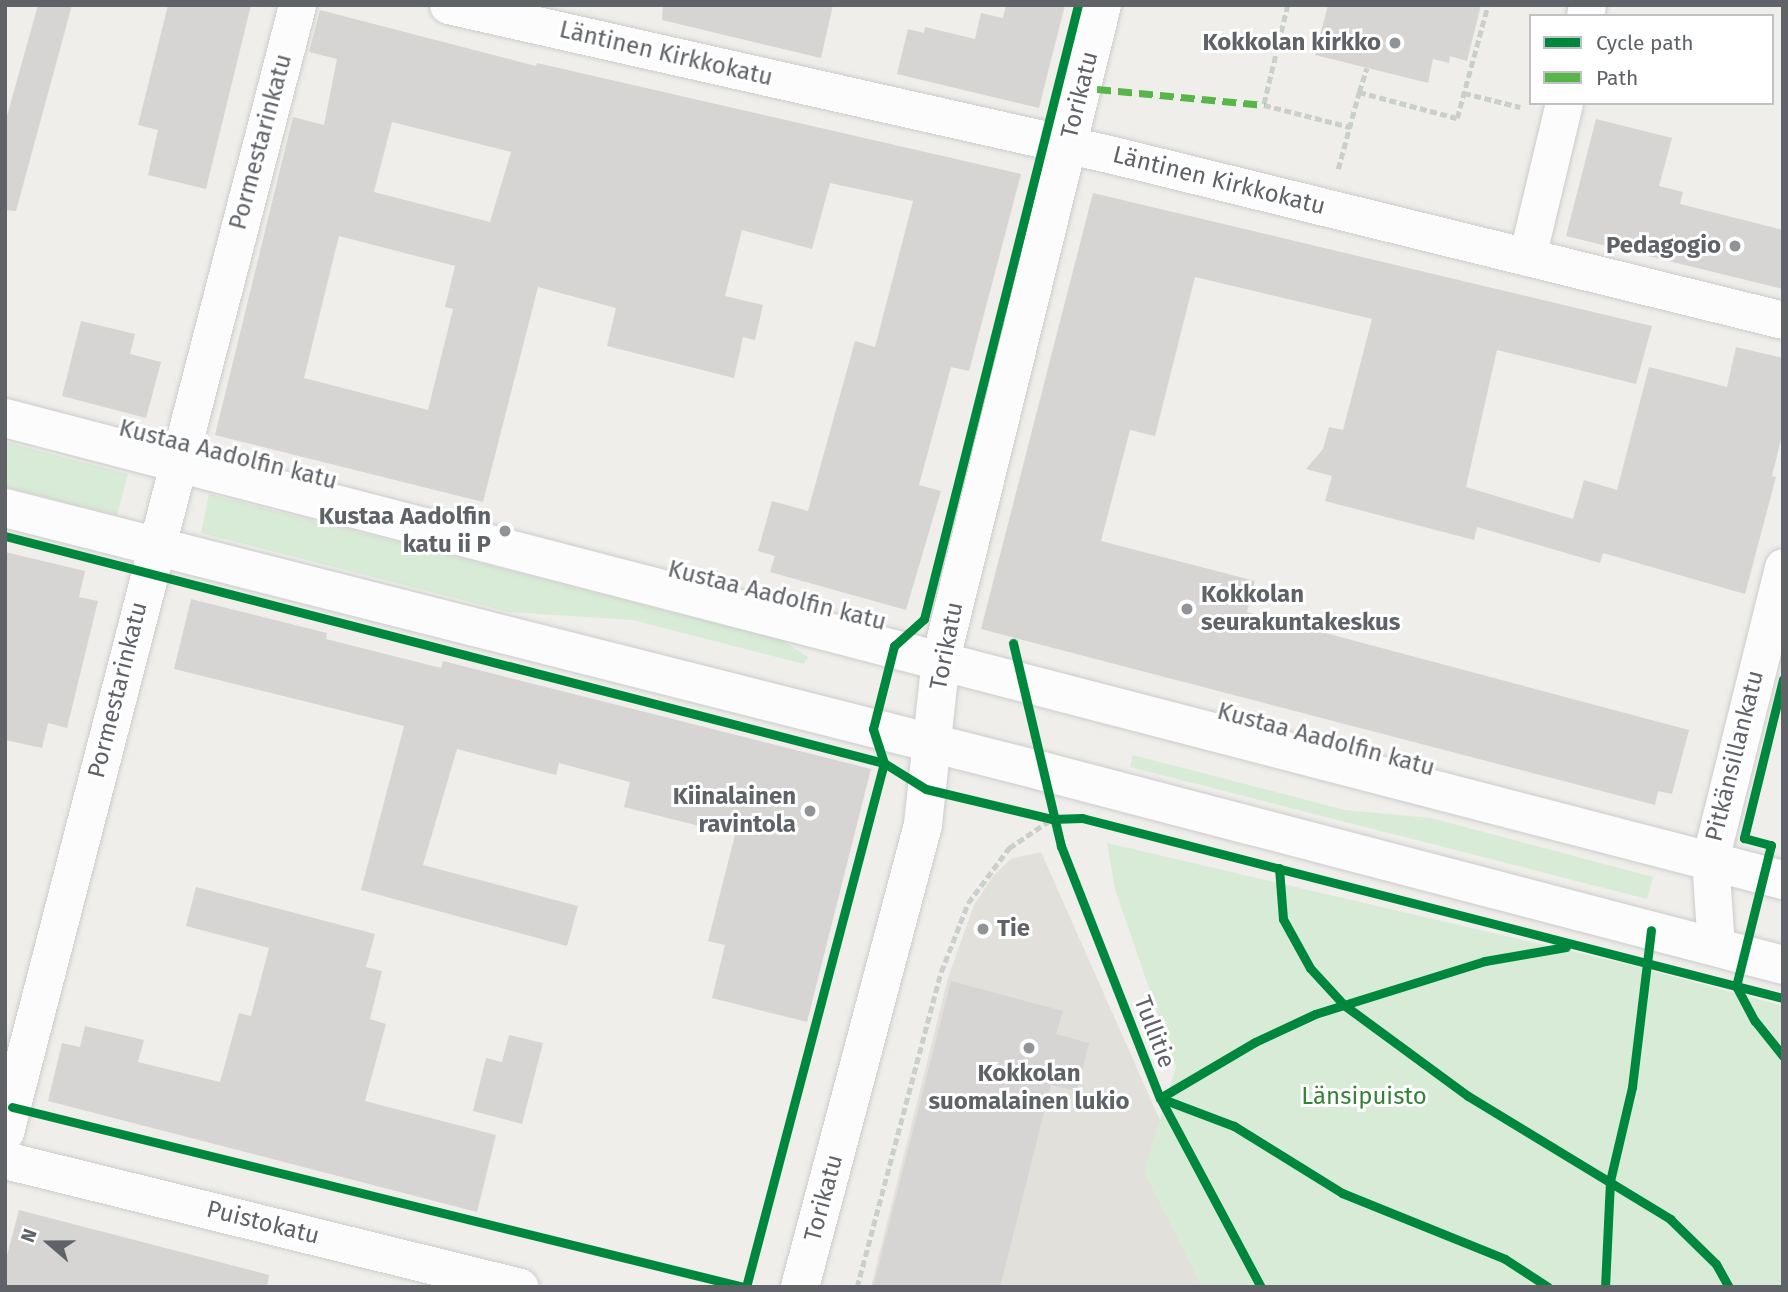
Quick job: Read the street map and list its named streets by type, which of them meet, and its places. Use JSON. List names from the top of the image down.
{
  "streets": {
    "main road": ["Torikatu", "Kustaa Aadolfin katu"],
    "street": [
      "Läntinen Kirkkokatu",
      "Pormestarinkatu",
      "Pitkänsillankatu",
      "Puistokatu"
    ],
    "cycle path": ["Tullitie"]
  },
  "crossings": [
    ["Läntinen Kirkkokatu", "Torikatu"],
    ["Torikatu", "Kustaa Aadolfin katu"],
    ["Pormestarinkatu", "Kustaa Aadolfin katu"],
    ["Kustaa Aadolfin katu", "Pitkänsillankatu"]
  ],
  "parks": ["Länsipuisto"],
  "places": [
    "Kokkolan kirkko",
    "Pedagogio",
    "Kustaa Aadolfin katu ii P",
    "Kokkolan seurakuntakeskus",
    "Kiinalainen ravintola",
    "Tie",
    "Kokkolan suomalainen lukio"
  ],
  "legend": ["Cycle path", "Path"],
  "north": "left"
}
